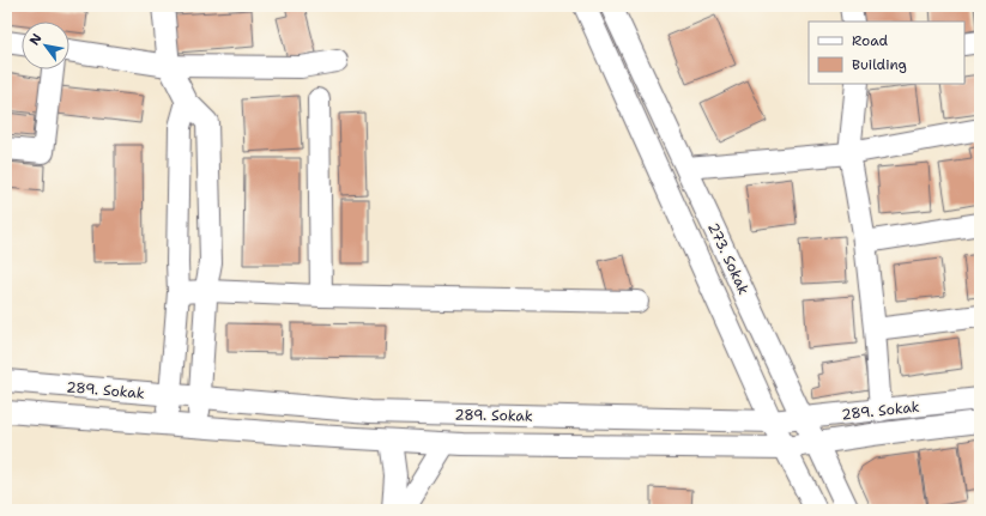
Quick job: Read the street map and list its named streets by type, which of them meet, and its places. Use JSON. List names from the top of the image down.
{
  "streets": {
    "street": ["273. Sokak", "289. Sokak"]
  },
  "crossings": [
    ["273. Sokak", "289. Sokak"]
  ],
  "legend": ["Road", "Building"],
  "north": "top left"
}
